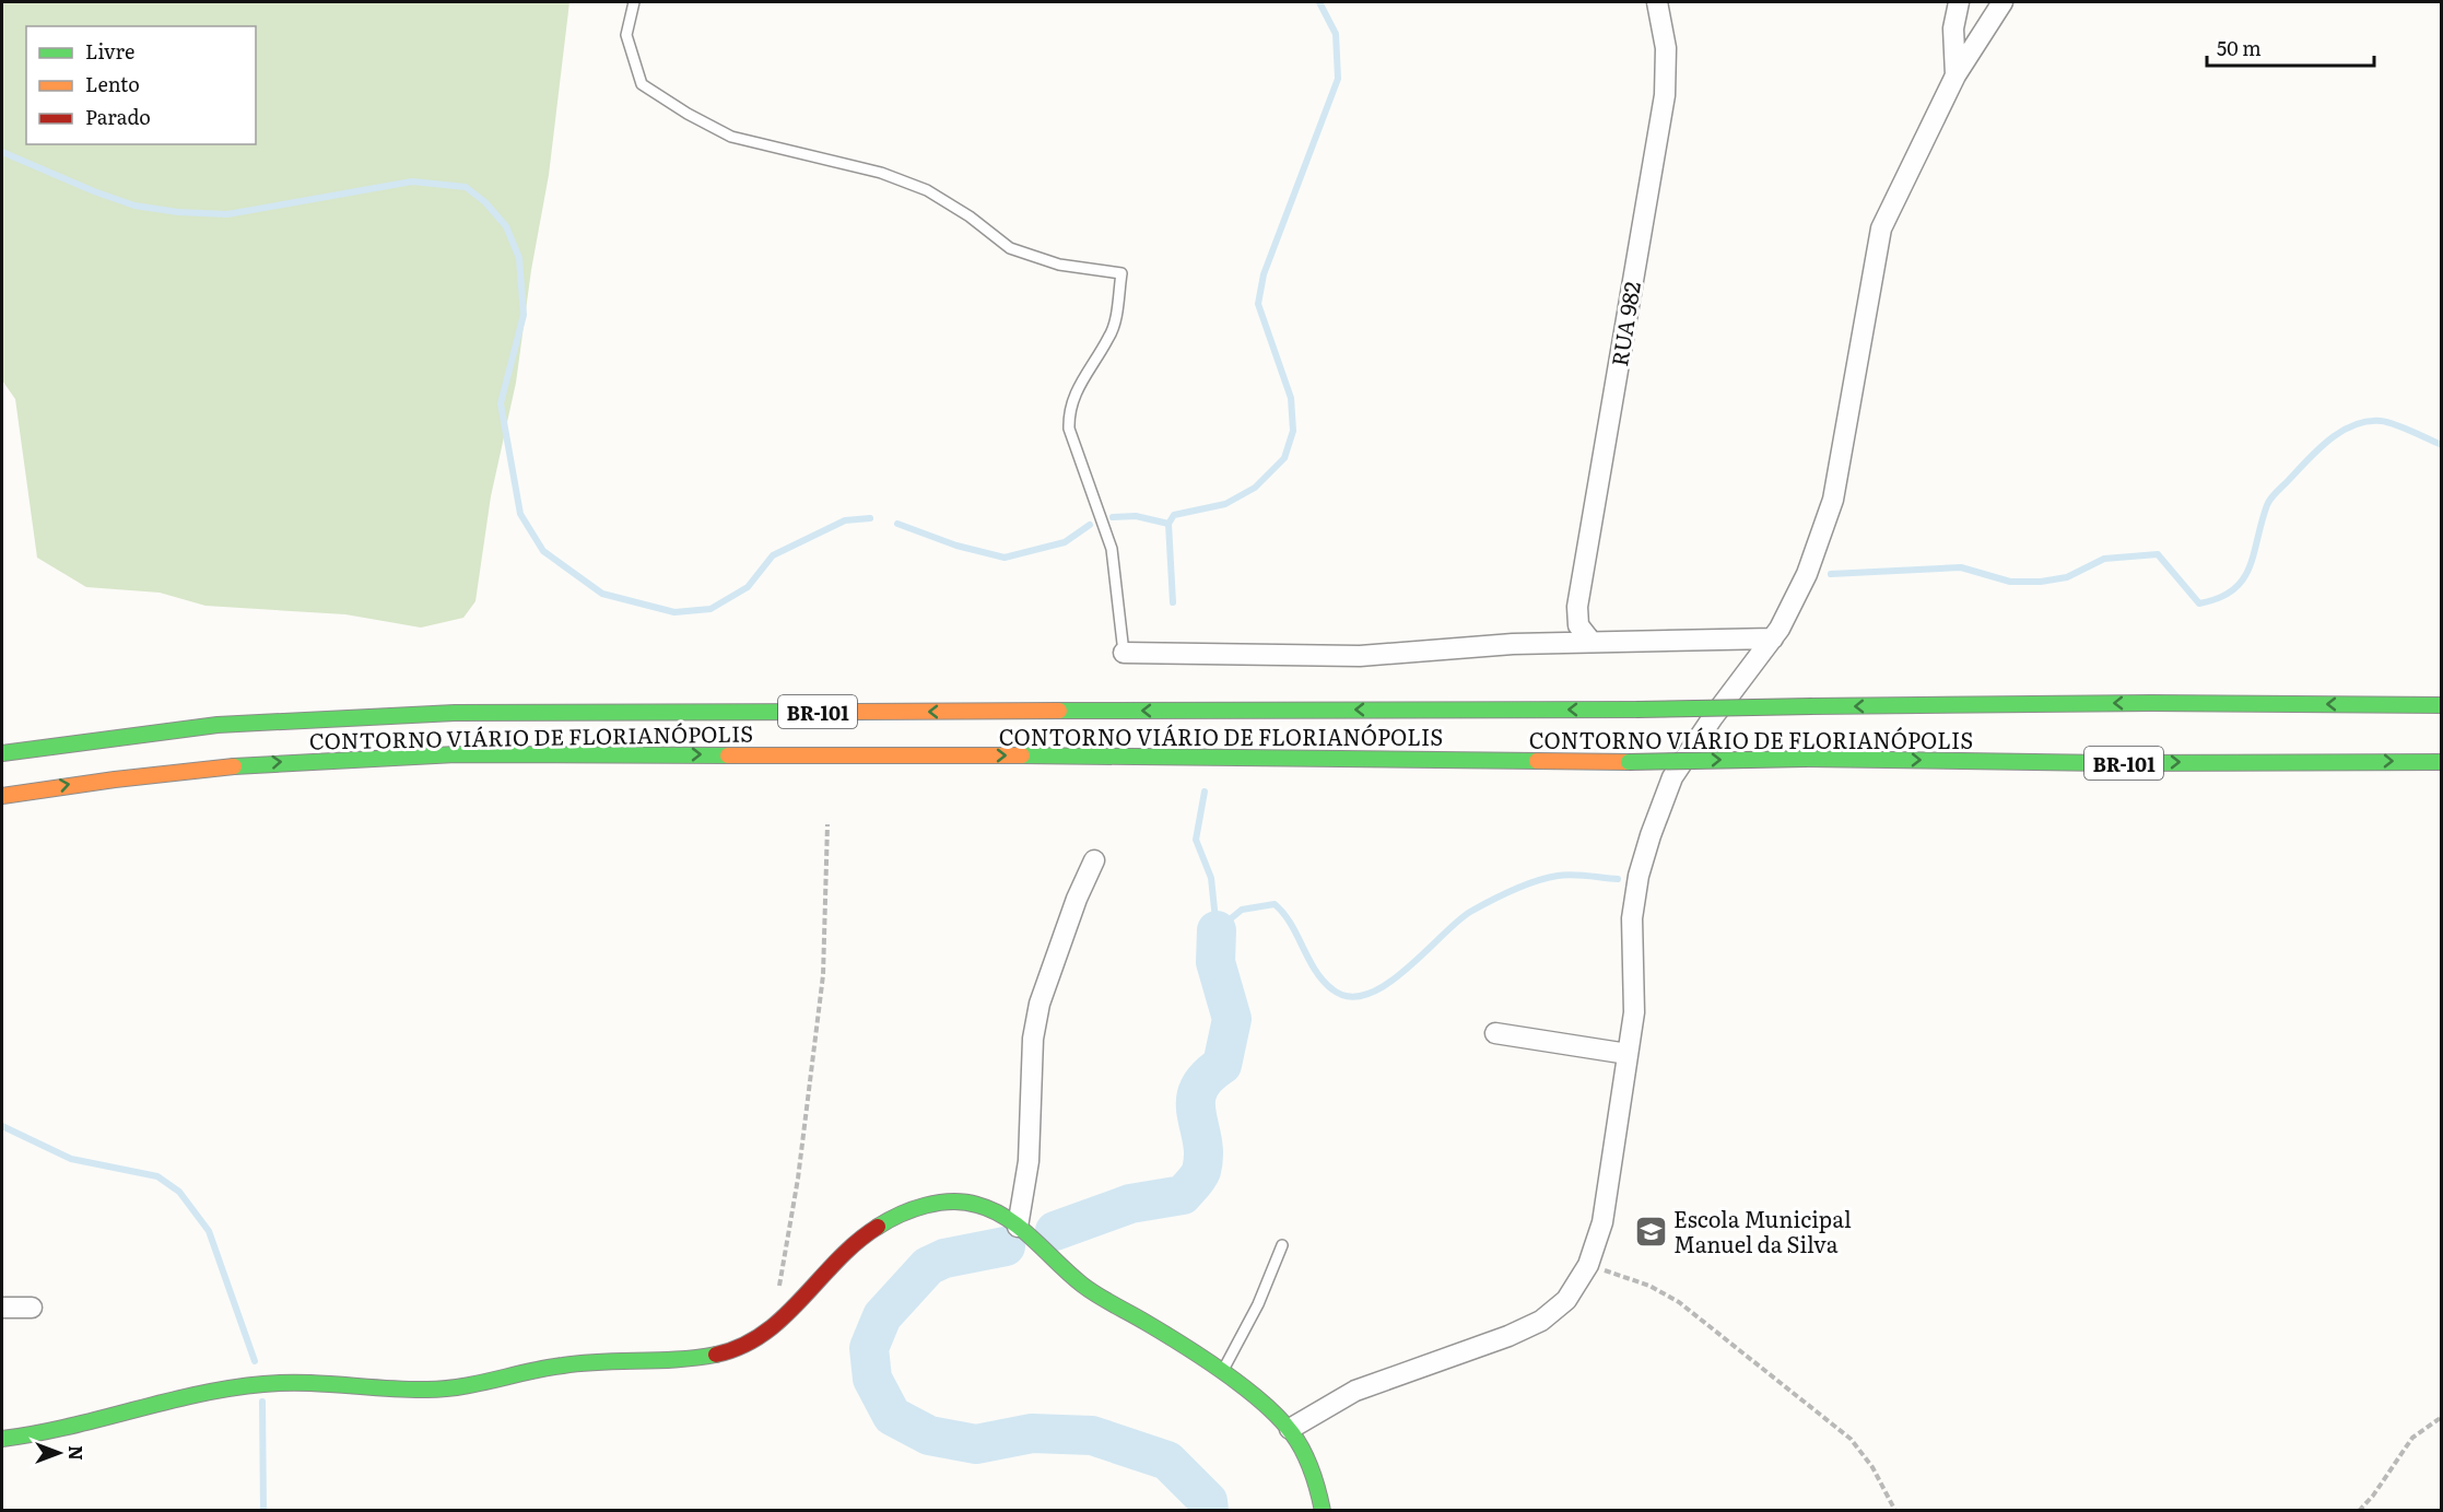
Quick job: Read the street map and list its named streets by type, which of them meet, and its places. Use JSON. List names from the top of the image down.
{
  "streets": {
    "main road": ["BR-101", "CONTORNO VIÁRIO DE FLORIANÓPOLIS"],
    "street": ["RUA 982"]
  },
  "places": {
    "school or university": ["Escola Municipal Manuel da Silva"]
  },
  "legend": ["Livre", "Lento", "Parado"],
  "scale_bar": "50 m",
  "north": "right"
}
